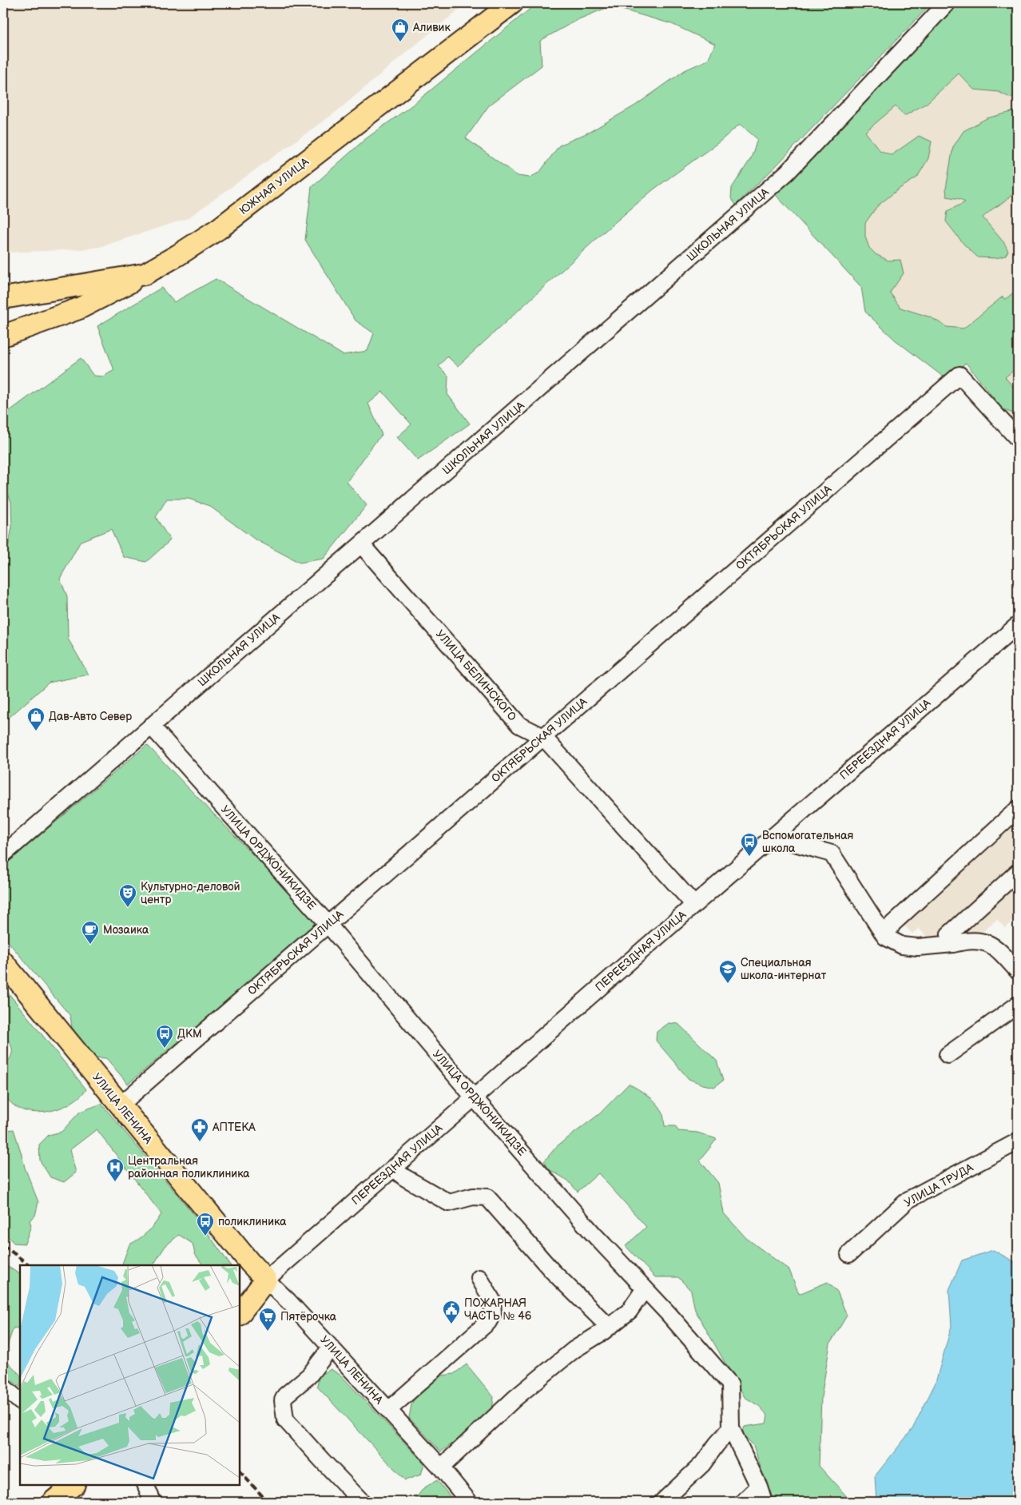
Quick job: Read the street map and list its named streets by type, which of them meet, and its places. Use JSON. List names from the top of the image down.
{
  "streets": {
    "main road": ["ЮЖНАЯ УЛИЦА", "УЛИЦА ЛЕНИНА"],
    "street": [
      "ШКОЛЬНАЯ УЛИЦА",
      "ОКТЯБРЬСКАЯ УЛИЦА",
      "УЛИЦА БЕЛИНСКОГО",
      "ПЕРЕЕЗДНАЯ УЛИЦА",
      "УЛИЦА ОРДЖОНИКИДЗЕ",
      "УЛИЦА ТРУДА"
    ]
  },
  "crossings": [
    ["ШКОЛЬНАЯ УЛИЦА", "УЛИЦА БЕЛИНСКОГО"],
    ["ШКОЛЬНАЯ УЛИЦА", "УЛИЦА ОРДЖОНИКИДЗЕ"],
    ["ОКТЯБРЬСКАЯ УЛИЦА", "УЛИЦА БЕЛИНСКОГО"],
    ["ОКТЯБРЬСКАЯ УЛИЦА", "УЛИЦА ОРДЖОНИКИДЗЕ"],
    ["ОКТЯБРЬСКАЯ УЛИЦА", "УЛИЦА ЛЕНИНА"],
    ["УЛИЦА БЕЛИНСКОГО", "ПЕРЕЕЗДНАЯ УЛИЦА"],
    ["ПЕРЕЕЗДНАЯ УЛИЦА", "УЛИЦА ОРДЖОНИКИДЗЕ"],
    ["ПЕРЕЕЗДНАЯ УЛИЦА", "УЛИЦА ЛЕНИНА"]
  ],
  "places": {
    "shop": ["Аливик", "Дав-Авто Север"],
    "bus stop": ["Вспомогательная школа", "ДКМ", "поликлиника"],
    "theatre": ["Культурно-деловой центр"],
    "cafe": ["Мозаика"],
    "school or university": ["Специальная школа-интернат"],
    "pharmacy": ["АПТЕКА"],
    "hospital": ["Центральная районная поликлиника"],
    "public building": ["ПОЖАРНАЯ ЧАСТЬ № 46"],
    "supermarket": ["Пятёрочка"]
  }
}
